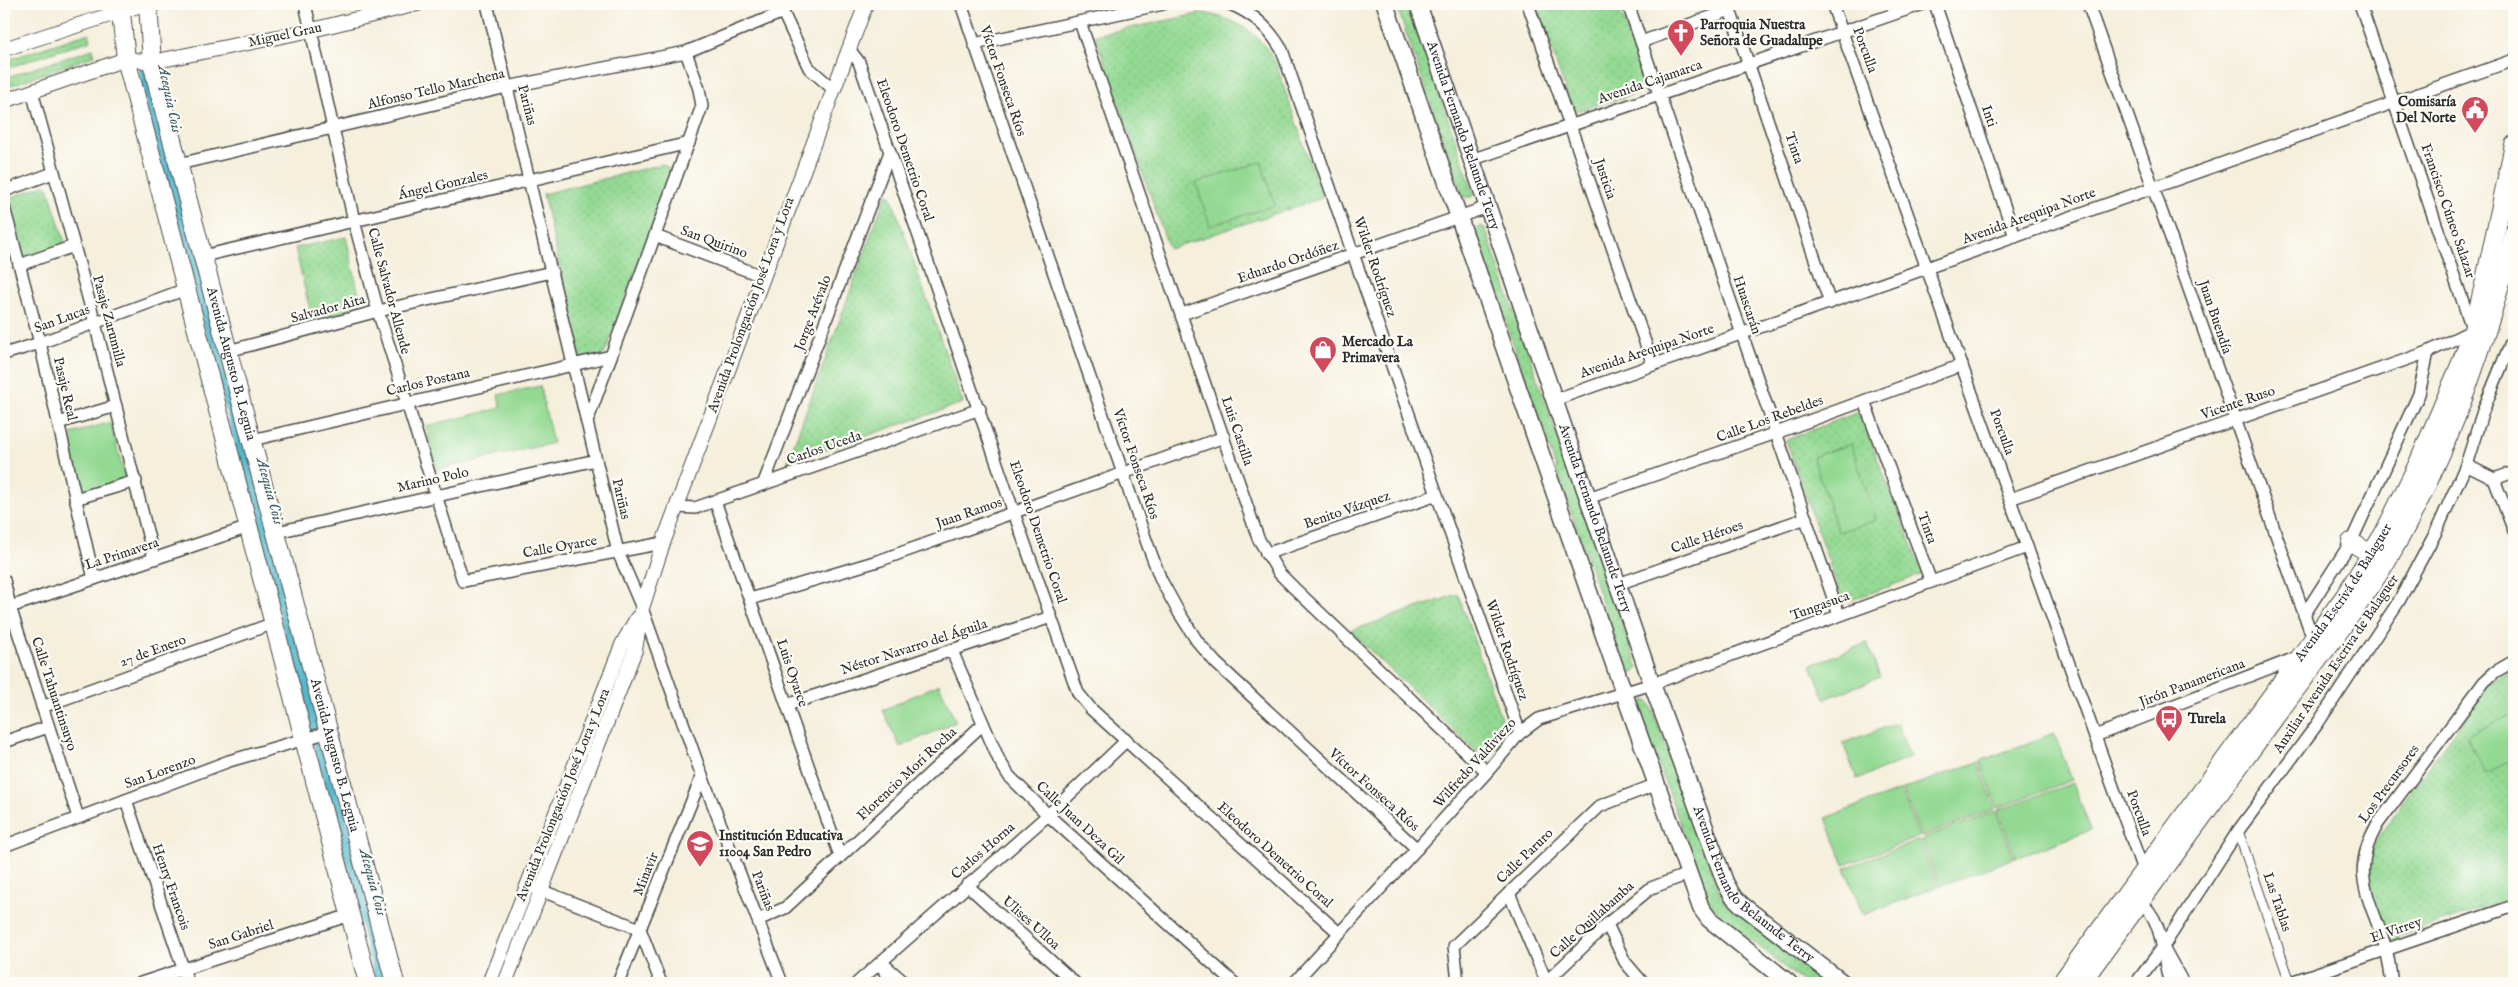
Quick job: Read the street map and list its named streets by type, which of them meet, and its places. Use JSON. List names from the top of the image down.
{
  "streets": {
    "main road": ["Avenida Fernando Belaunde Terry", "Avenida Augusto B. Leguia", "Avenida Escrivá de Balaguer"],
    "street": [
      "Miguel Grau",
      "Porculla",
      "Víctor Fonseca Ríos",
      "Avenida Cajamarca",
      "Alfonso Tello Marchena",
      "Pariñas",
      "Inti",
      "Tinta",
      "Eleodoro Demetrio Coral",
      "Justicia",
      "Ángel Gonzales",
      "Francisco Cúneo Salazar",
      "Avenida Arequipa Norte",
      "San Quirino",
      "Eduardo Ordóñez",
      "Wilder Rodríguez",
      "Calle Salvador Allende",
      "Avenida Prolongación José Lora y Lora",
      "Huascarán",
      "Salvador Aita",
      "Jorge Arévalo",
      "Juan Buendía",
      "San Lucas",
      "Pasaje Zarumilla",
      "Carlos Postana",
      "Pasaje Real",
      "Vicente Ruso",
      "Calle Los Rebeldes",
      "Luis Castilla",
      "Carlos Uceda",
      "Marino Polo",
      "Benito Vázquez",
      "Juan Ramos",
      "Calle Héroes",
      "Calle Oyarce",
      "La Primavera",
      "Tungasuca",
      "Néstor Navarro del Águila",
      "27 de Enero",
      "Auxiliar Avenida Escriva de Balaguer",
      "Luis Oyarce",
      "Jirón Panamericana",
      "Calle Tahuantinsuyo",
      "Wilfredo Valdiviezo",
      "San Lorenzo",
      "Florencio Mori Rocha",
      "Los Precursores",
      "Calle Juan Deza Gil",
      "Carlos Horna",
      "Calle Paruro",
      "Minavir",
      "Henry Francois",
      "Las Tablas",
      "Calle Quillabamba",
      "Ulises Ulloa",
      "El Virrey",
      "San Gabriel"
    ]
  },
  "crossings": [
    ["Miguel Grau", "Calle Salvador Allende"],
    ["Miguel Grau", "Avenida Augusto B. Leguia"],
    ["Porculla", "Avenida Cajamarca"],
    ["Porculla", "Avenida Arequipa Norte"],
    ["Porculla", "Vicente Ruso"],
    ["Porculla", "Calle Los Rebeldes"],
    ["Porculla", "Avenida Escrivá de Balaguer"],
    ["Porculla", "Tungasuca"],
    ["Porculla", "Jirón Panamericana"],
    ["Víctor Fonseca Ríos", "Juan Ramos"],
    ["Víctor Fonseca Ríos", "Wilfredo Valdiviezo"],
    ["Avenida Cajamarca", "Avenida Fernando Belaunde Terry"],
    ["Avenida Cajamarca", "Tinta"],
    ["Avenida Cajamarca", "Justicia"],
    ["Avenida Cajamarca", "Huascarán"],
    ["Alfonso Tello Marchena", "Pariñas"],
    ["Alfonso Tello Marchena", "Calle Salvador Allende"],
    ["Alfonso Tello Marchena", "Avenida Augusto B. Leguia"],
    ["Pariñas", "Ángel Gonzales"],
    ["Pariñas", "Avenida Prolongación José Lora y Lora"],
    ["Pariñas", "Salvador Aita"],
    ["Pariñas", "Carlos Postana"],
    ["Pariñas", "Marino Polo"],
    ["Pariñas", "Calle Oyarce"],
    ["Pariñas", "Florencio Mori Rocha"],
    ["Pariñas", "Minavir"],
    ["Inti", "Avenida Arequipa Norte"],
    ["Avenida Fernando Belaunde Terry", "Avenida Arequipa Norte"],
    ["Avenida Fernando Belaunde Terry", "Eduardo Ordóñez"],
    ["Avenida Fernando Belaunde Terry", "Calle Los Rebeldes"],
    ["Avenida Fernando Belaunde Terry", "Calle Héroes"],
    ["Avenida Fernando Belaunde Terry", "Tungasuca"],
    ["Tinta", "Avenida Arequipa Norte"],
    ["Tinta", "Calle Los Rebeldes"],
    ["Tinta", "Tungasuca"],
    ["Eleodoro Demetrio Coral", "Avenida Prolongación José Lora y Lora"],
    ["Eleodoro Demetrio Coral", "Jorge Arévalo"],
    ["Eleodoro Demetrio Coral", "Carlos Uceda"],
    ["Eleodoro Demetrio Coral", "Juan Ramos"],
    ["Eleodoro Demetrio Coral", "Néstor Navarro del Águila"],
    ["Eleodoro Demetrio Coral", "Wilfredo Valdiviezo"],
    ["Eleodoro Demetrio Coral", "Carlos Horna"],
    ["Justicia", "Avenida Arequipa Norte"],
    ["Ángel Gonzales", "Calle Salvador Allende"],
    ["Ángel Gonzales", "Avenida Augusto B. Leguia"],
    ["Francisco Cúneo Salazar", "Avenida Arequipa Norte"],
    ["Francisco Cúneo Salazar", "Vicente Ruso"],
    ["Francisco Cúneo Salazar", "Avenida Escrivá de Balaguer"],
    ["Avenida Arequipa Norte", "Huascarán"],
    ["Avenida Arequipa Norte", "Juan Buendía"],
    ["San Quirino", "Avenida Prolongación José Lora y Lora"],
    ["Eduardo Ordóñez", "Wilder Rodríguez"],
    ["Eduardo Ordóñez", "Luis Castilla"],
    ["Wilder Rodríguez", "Benito Vázquez"],
    ["Wilder Rodríguez", "Wilfredo Valdiviezo"],
    ["Calle Salvador Allende", "Salvador Aita"],
    ["Calle Salvador Allende", "Carlos Postana"],
    ["Calle Salvador Allende", "Marino Polo"],
    ["Calle Salvador Allende", "Calle Oyarce"],
    ["Avenida Prolongación José Lora y Lora", "Carlos Uceda"],
    ["Avenida Prolongación José Lora y Lora", "Calle Oyarce"],
    ["Huascarán", "Calle Los Rebeldes"],
    ["Huascarán", "Calle Héroes"],
    ["Huascarán", "Tungasuca"],
    ["Salvador Aita", "Avenida Augusto B. Leguia"],
    ["Jorge Arévalo", "Carlos Uceda"],
    ["Juan Buendía", "Vicente Ruso"],
    ["Juan Buendía", "Avenida Escrivá de Balaguer"],
    ["San Lucas", "Pasaje Zarumilla"],
    ["San Lucas", "Avenida Augusto B. Leguia"],
    ["San Lucas", "Pasaje Real"],
    ["Pasaje Zarumilla", "La Primavera"],
    ["Avenida Augusto B. Leguia", "Carlos Postana"],
    ["Avenida Augusto B. Leguia", "Marino Polo"],
    ["Avenida Augusto B. Leguia", "La Primavera"],
    ["Avenida Augusto B. Leguia", "27 de Enero"],
    ["Avenida Augusto B. Leguia", "San Lorenzo"],
    ["Avenida Augusto B. Leguia", "San Gabriel"],
    ["Pasaje Real", "La Primavera"],
    ["Vicente Ruso", "Avenida Escrivá de Balaguer"],
    ["Luis Castilla", "Benito Vázquez"],
    ["Luis Castilla", "Juan Ramos"],
    ["Luis Castilla", "Wilfredo Valdiviezo"],
    ["Carlos Uceda", "Luis Oyarce"],
    ["Juan Ramos", "Luis Oyarce"],
    ["La Primavera", "Calle Tahuantinsuyo"],
    ["Avenida Escrivá de Balaguer", "Jirón Panamericana"],
    ["Tungasuca", "Wilfredo Valdiviezo"],
    ["Néstor Navarro del Águila", "Luis Oyarce"],
    ["Néstor Navarro del Águila", "Calle Juan Deza Gil"],
    ["27 de Enero", "Calle Tahuantinsuyo"],
    ["Auxiliar Avenida Escriva de Balaguer", "Las Tablas"],
    ["Luis Oyarce", "Florencio Mori Rocha"],
    ["Calle Tahuantinsuyo", "San Lorenzo"],
    ["San Lorenzo", "Henry Francois"],
    ["Florencio Mori Rocha", "Calle Juan Deza Gil"],
    ["Los Precursores", "El Virrey"],
    ["Calle Juan Deza Gil", "Carlos Horna"],
    ["Carlos Horna", "Ulises Ulloa"],
    ["Henry Francois", "San Gabriel"],
    ["Las Tablas", "El Virrey"]
  ],
  "water": ["Acequia Cois"],
  "places": {
    "church": ["Parroquia Nuestra Señora de Guadalupe"],
    "public building": ["Comisaría Del Norte"],
    "shop": ["Mercado La Primavera"],
    "bus stop": ["Turela"],
    "school or university": ["Institución Educativa 11004 San Pedro"]
  }
}
